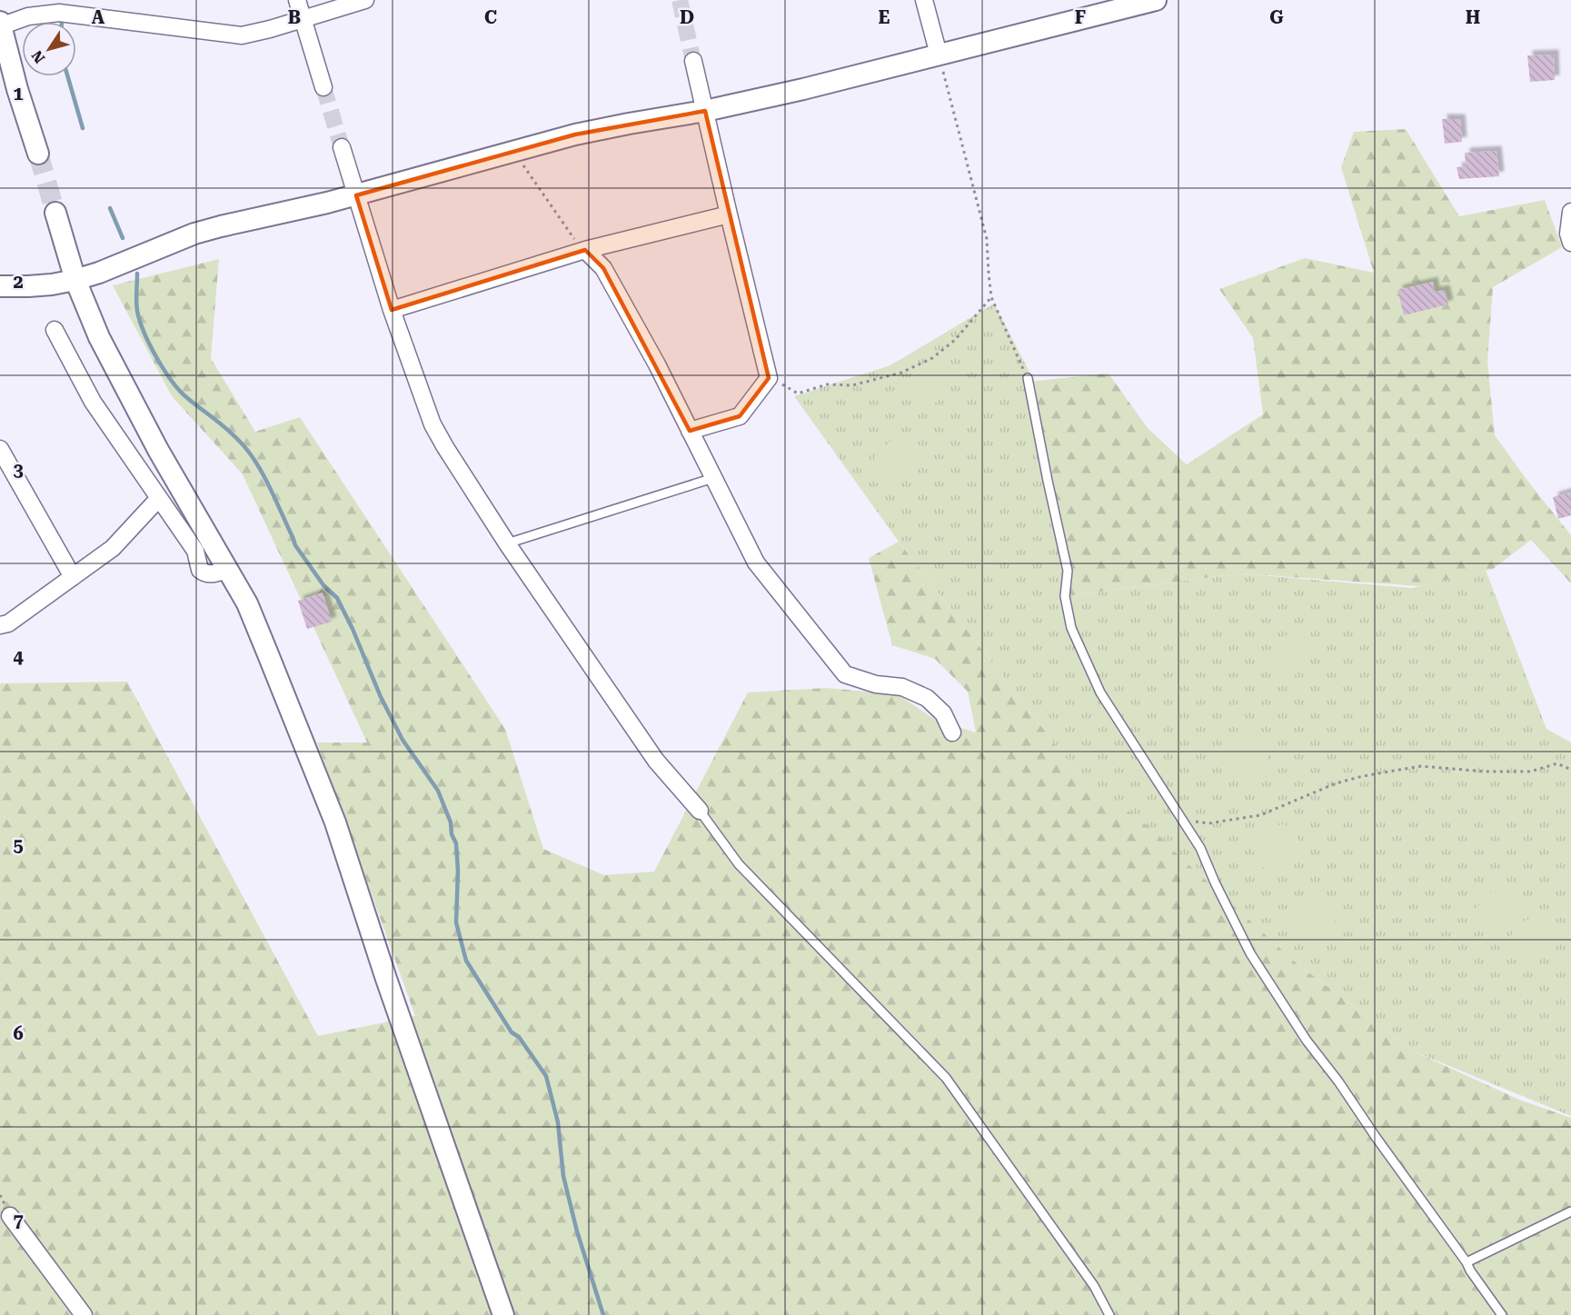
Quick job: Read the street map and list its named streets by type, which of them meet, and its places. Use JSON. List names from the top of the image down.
{
  "north": "bottom left",
  "grid": {
    "columns": [
      "A",
      "B",
      "C",
      "D",
      "E",
      "F",
      "G",
      "H"
    ],
    "rows": [
      "1",
      "2",
      "3",
      "4",
      "5",
      "6",
      "7"
    ]
  }
}
